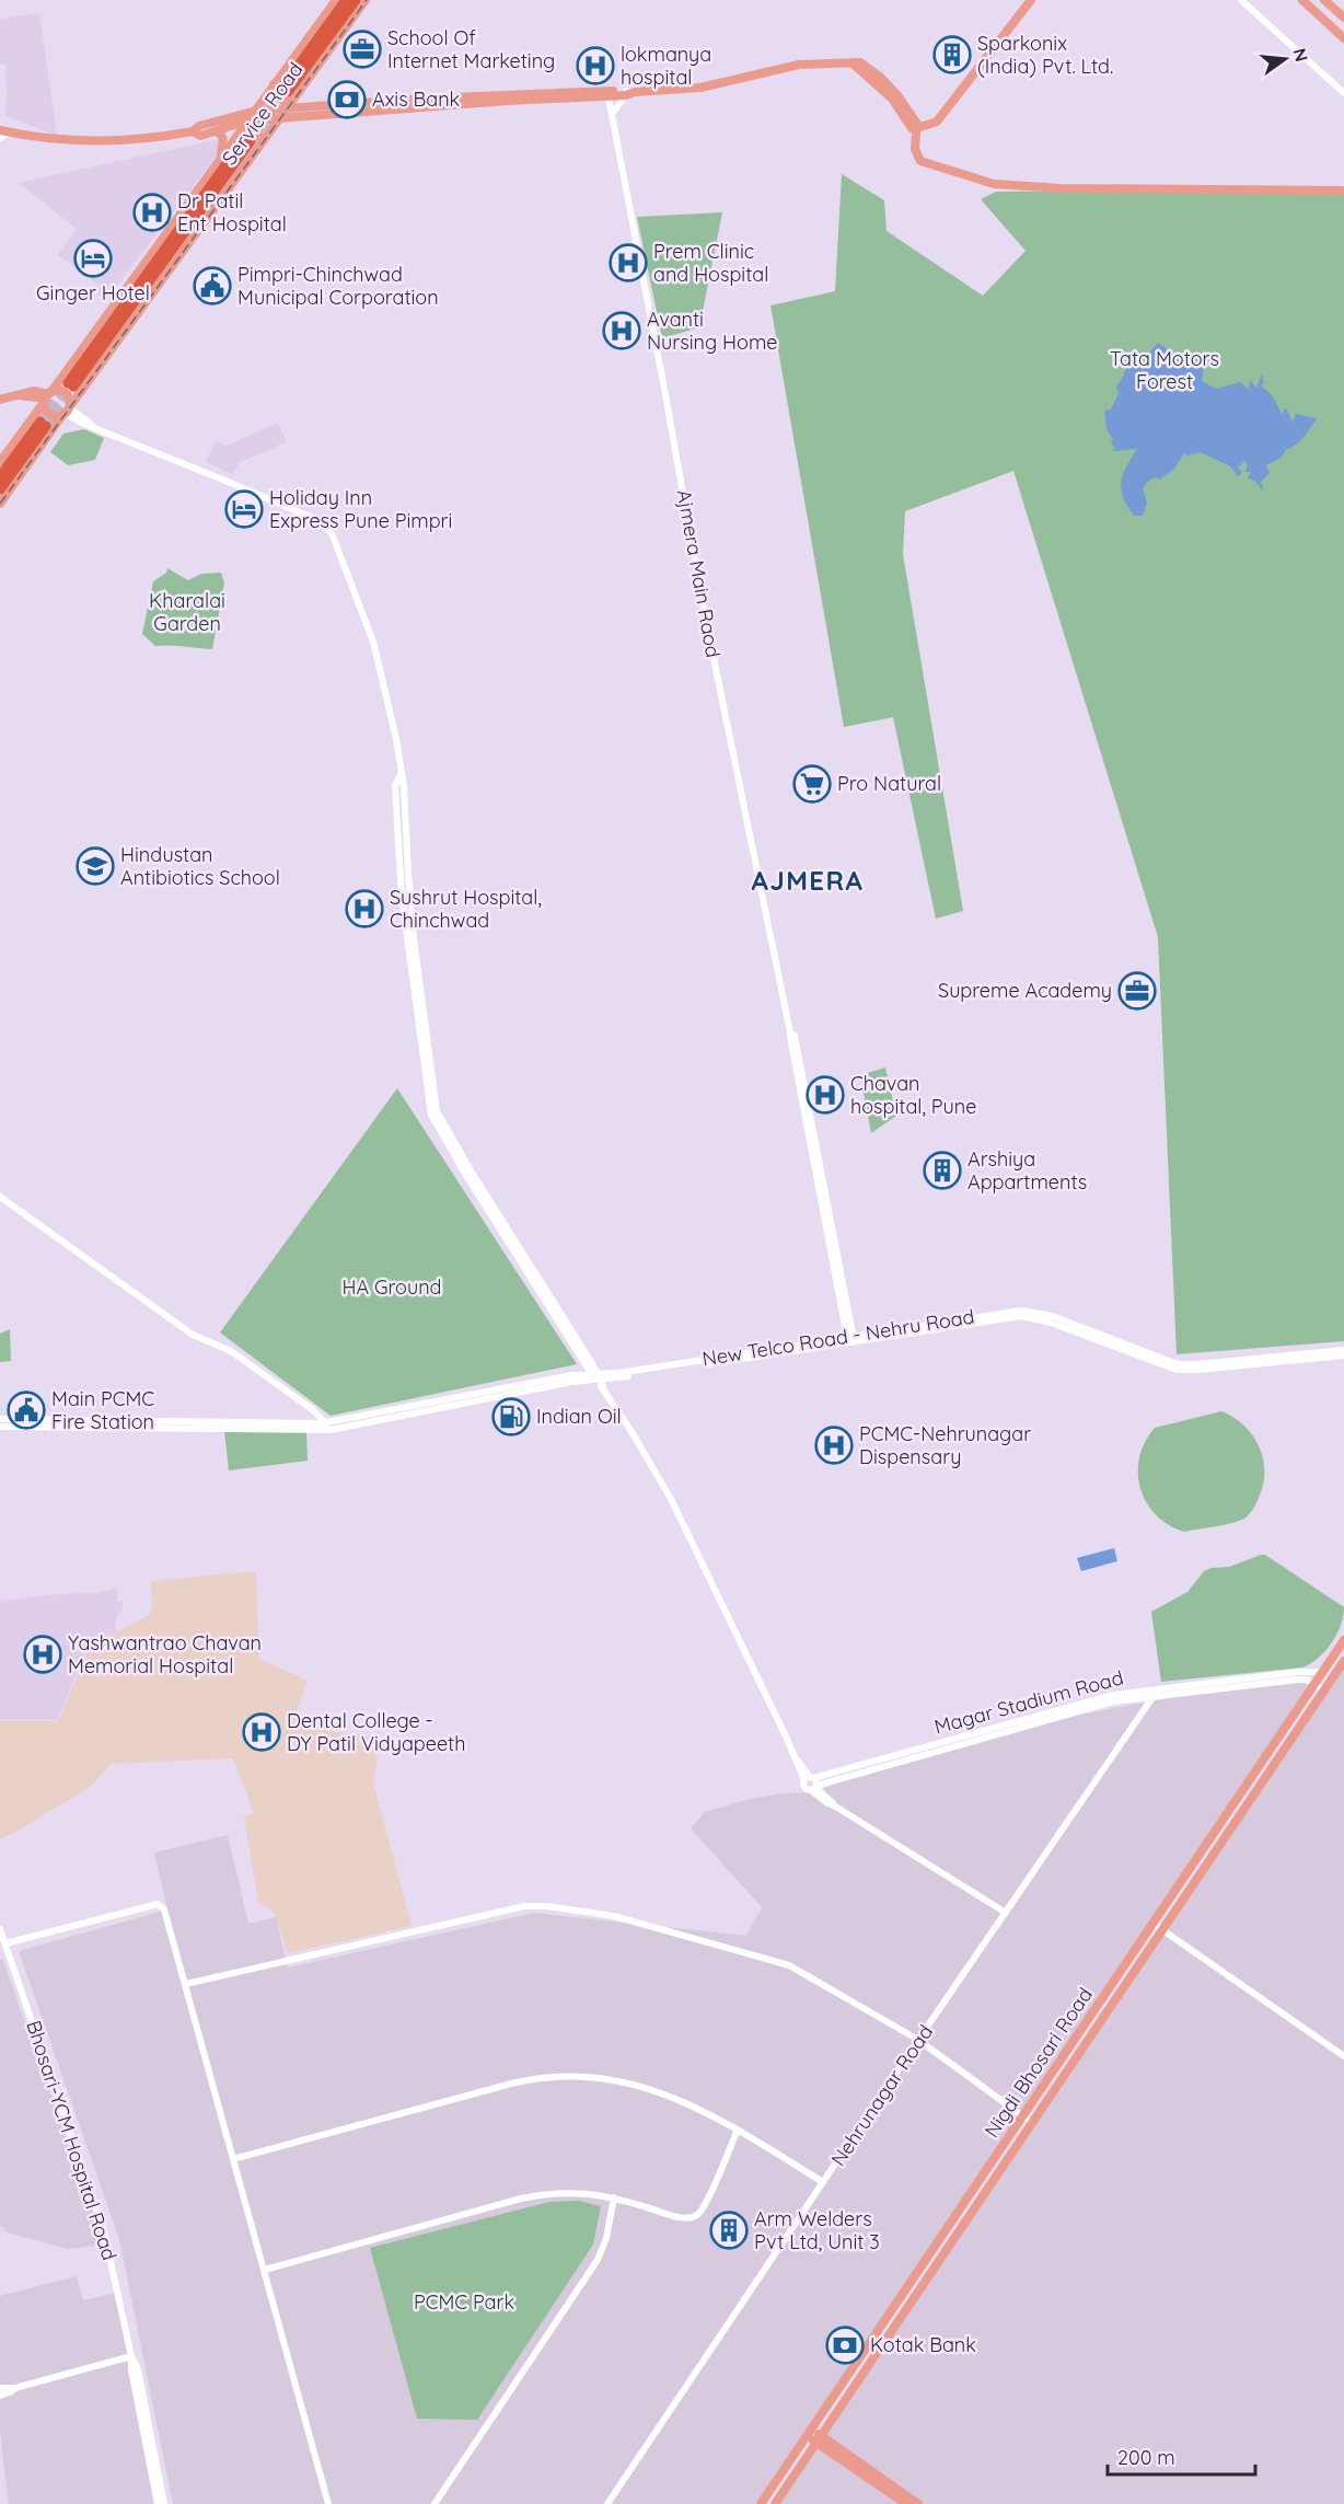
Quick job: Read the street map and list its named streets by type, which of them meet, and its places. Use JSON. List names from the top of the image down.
{
  "streets": {
    "main road": ["Service Road", "Magar Stadium Road", "Nigdi Bhosari Road"],
    "street": [
      "Ajmera Main Raod",
      "New Telco Road - Nehru Road",
      "Nehrunagar Road",
      "Bhosari-YCM Hospital Road"
    ]
  },
  "crossings": [
    ["Ajmera Main Raod", "New Telco Road - Nehru Road"],
    ["Magar Stadium Road", "Nigdi Bhosari Road"],
    ["Magar Stadium Road", "Nehrunagar Road"]
  ],
  "districts": ["AJMERA"],
  "parks": [
    "Tata Motors Forest",
    "Kharalai Garden",
    "HA Ground",
    "PCMC Park"
  ],
  "places": {
    "office": ["School Of Internet Marketing", "Supreme Academy"],
    "building": ["Sparkonix (India) Pvt. Ltd.", "Arshiya Appartments", "Arm Welders Pvt Ltd, Unit 3"],
    "hospital": [
      "lokmanya hospital",
      "Dr Patil Ent Hospital",
      "Prem Clinic and Hospital",
      "Avanti Nursing Home",
      "Sushrut Hospital, Chinchwad",
      "Chavan hospital, Pune",
      "PCMC-Nehrunagar Dispensary",
      "Yashwantrao Chavan Memorial Hospital",
      "Dental College - DY Patil Vidyapeeth"
    ],
    "bank": ["Axis Bank", "Kotak Bank"],
    "hotel": ["Ginger Hotel", "Holiday Inn Express Pune Pimpri"],
    "public building": ["Pimpri-Chinchwad Municipal Corporation", "Main PCMC Fire Station"],
    "supermarket": ["Pro Natural"],
    "school or university": ["Hindustan Antibiotics School"],
    "fuel station": ["Indian Oil"]
  },
  "scale_bar": "200 m",
  "north": "right"
}
